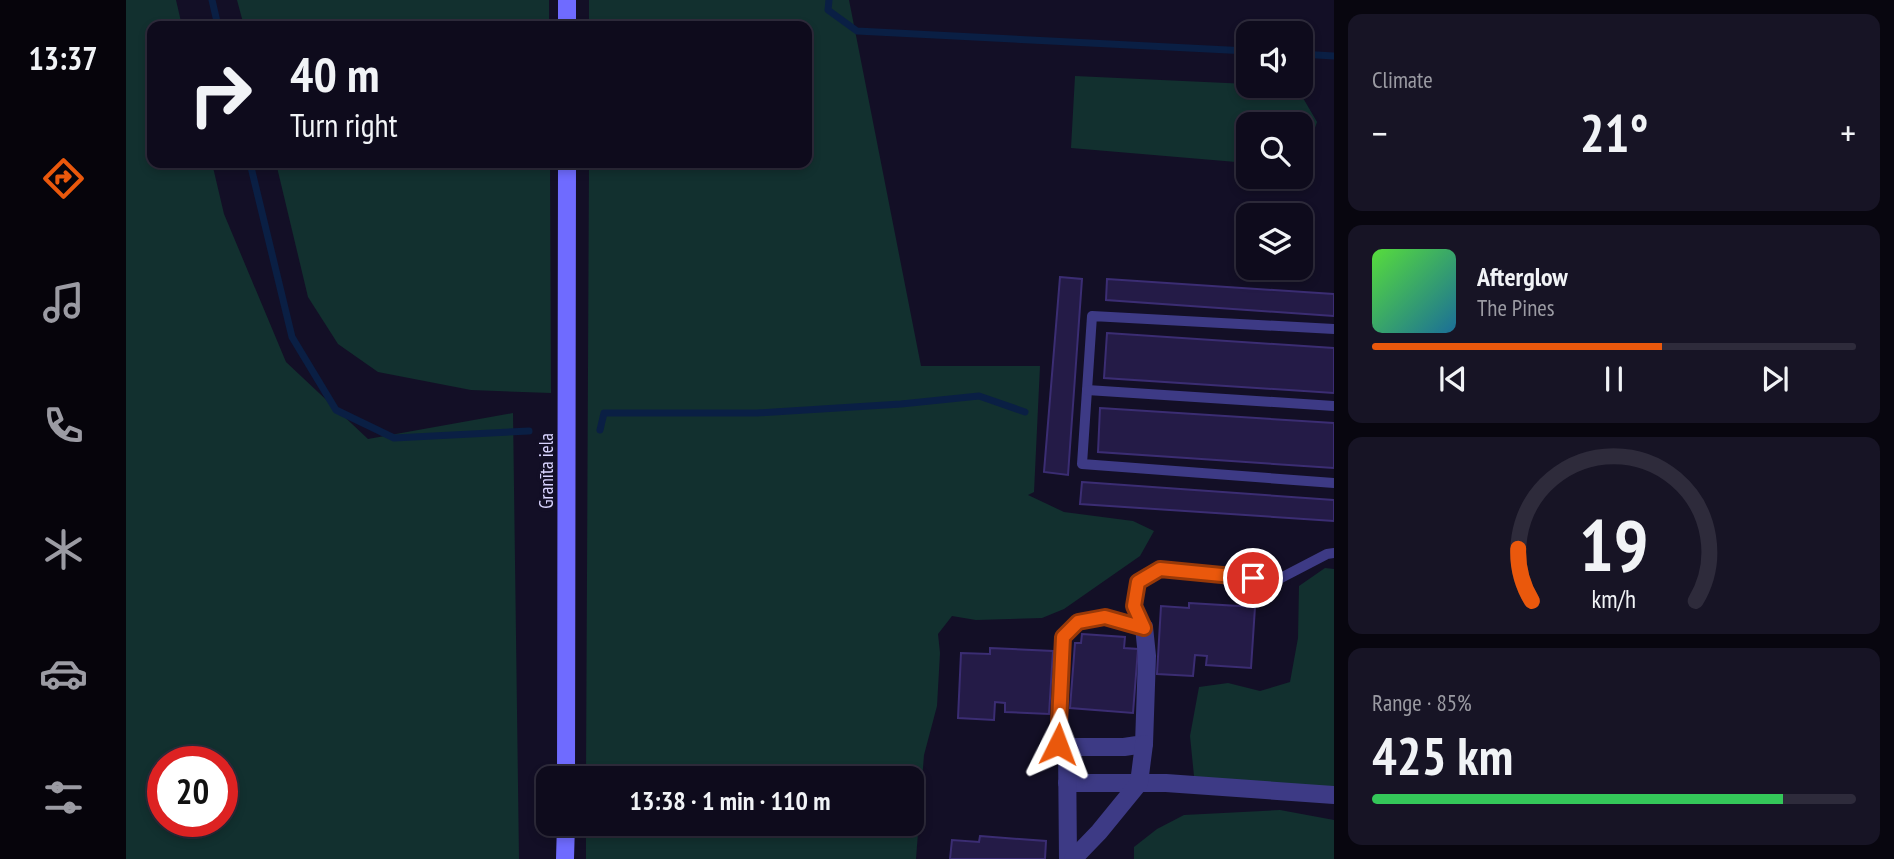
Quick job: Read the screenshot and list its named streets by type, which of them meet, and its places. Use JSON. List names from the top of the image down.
{
  "streets": {
    "main road": ["Granīta iela"]
  },
  "page": {
    "tabs": "13:37",
    "tile": [
      "Climate",
      ["Range · 85%", "425 km"]
    ],
    "turn": ["40 m", "Turn right"],
    "heat": ["−", "21°", "+"],
    "song": ["Afterglow", "The Pines"],
    "limit": "20",
    "trip": "13:38 · 1 min · 110 m",
    "gauge": ["19", "km/h"]
  }
}
